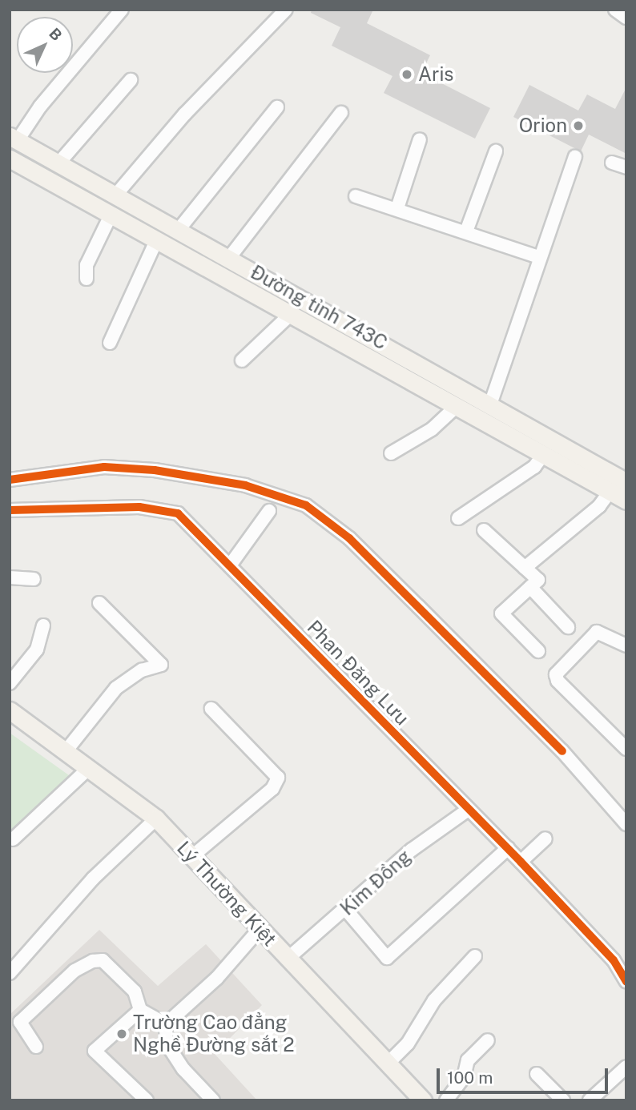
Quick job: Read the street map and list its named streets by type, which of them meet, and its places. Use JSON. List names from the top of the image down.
{
  "streets": {
    "main road": ["Đường tỉnh 743C", "Lý Thường Kiệt"],
    "street": ["Phan Đăng Lưu", "Kim Đồng"]
  },
  "crossings": [
    ["Phan Đăng Lưu", "Kim Đồng"],
    ["Kim Đồng", "Lý Thường Kiệt"]
  ],
  "places": ["Aris", "Orion", "Trường Cao đẳng Nghề Đường sắt 2"],
  "scale_bar": "100 m",
  "north": "top right"
}
